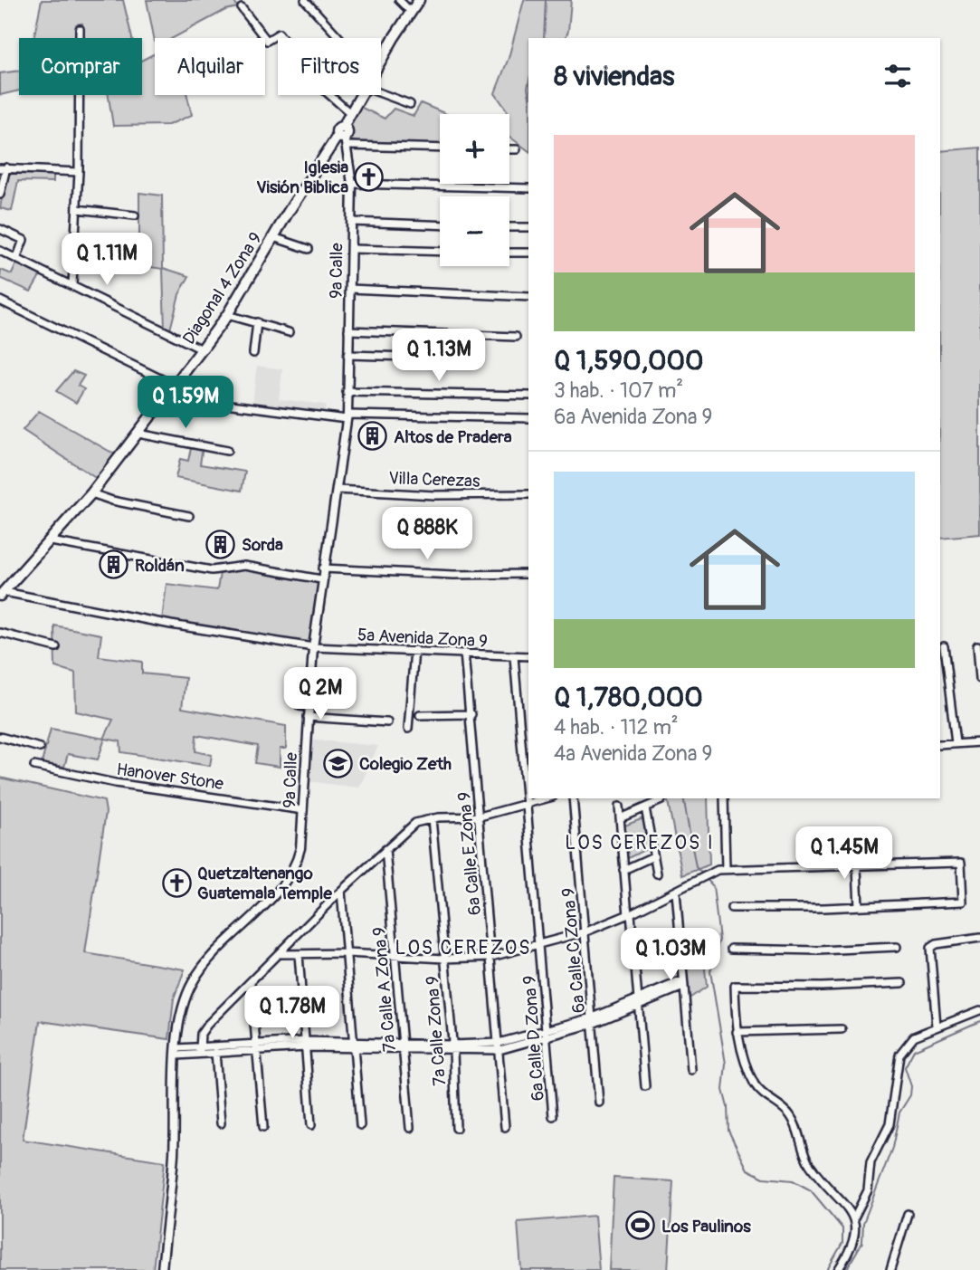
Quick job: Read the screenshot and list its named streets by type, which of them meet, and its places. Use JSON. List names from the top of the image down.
{
  "streets": {
    "main road": ["Diagonal 4 Zona 9"],
    "street": [
      "9a Calle",
      "Villa Cerezas",
      "5a Avenida Zona 9",
      "Hanover Stone",
      "6a Calle E Zona 9",
      "6a Calle C Zona 9",
      "7a Calle A Zona 9",
      "7a Calle Zona 9",
      "6a Calle D Zona 9"
    ]
  },
  "crossings": [
    ["9a Calle", "Diagonal 4 Zona 9"],
    ["9a Calle", "Villa Cerezas"],
    ["9a Calle", "5a Avenida Zona 9"],
    ["9a Calle", "Hanover Stone"],
    ["Diagonal 4 Zona 9", "5a Avenida Zona 9"],
    ["5a Avenida Zona 9", "6a Calle E Zona 9"],
    ["5a Avenida Zona 9", "6a Calle D Zona 9"]
  ],
  "districts": ["LOS CEREZOS I", "LOS CEREZOS"],
  "places": {
    "church": ["Iglesia Visión Biblica", "Quetzaltenango Guatemala Temple"],
    "building": ["Altos de Pradera", "Sorda", "Roldán"],
    "school or university": ["Colegio Zeth"],
    "sports": ["Los Paulinos"]
  },
  "page": {
    "chip": ["Comprar", "Alquilar", "Filtros"],
    "heading": "8 viviendas",
    "map_buttons": ["+", "−"],
    "list": [
      {
        "name": "Q 1,590,000",
        "note": "3 hab. · 107 m² · 6a Avenida Zona 9"
      },
      {
        "name": "Q 1,780,000",
        "note": "4 hab. · 112 m² · 4a Avenida Zona 9"
      }
    ],
    "price": [
      "Q 1.11M",
      "Q 1.13M",
      "Q 1.59M",
      "Q 888K",
      "Q 2M",
      "Q 1.45M",
      "Q 1.03M",
      "Q 1.78M"
    ]
  }
}
